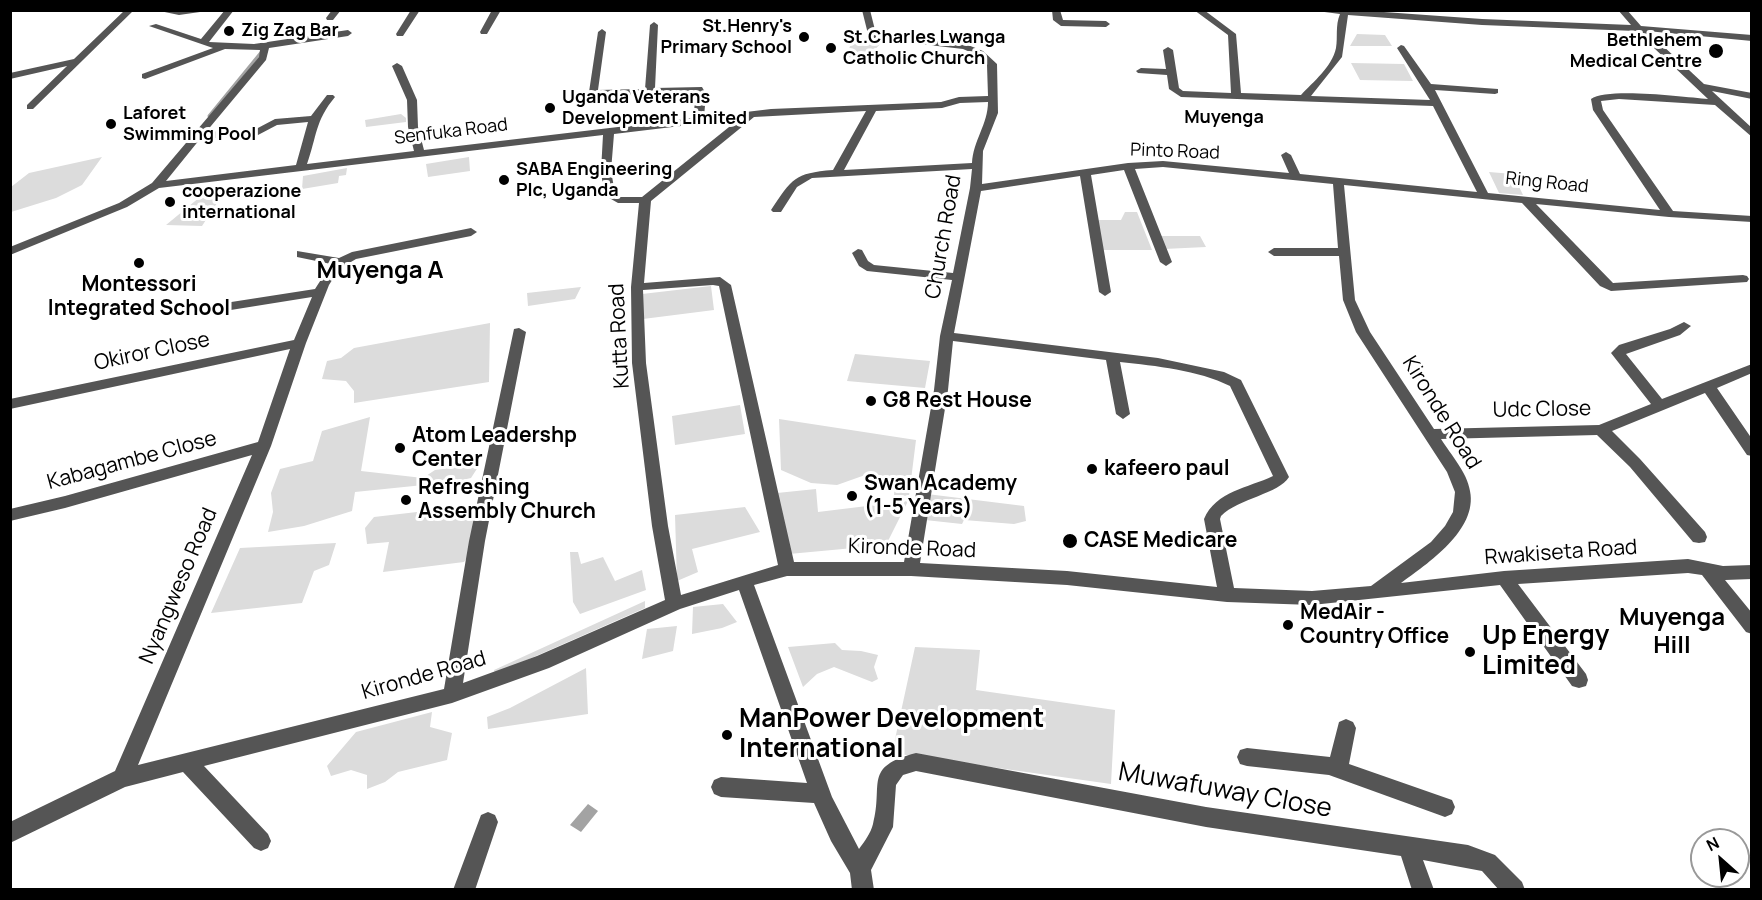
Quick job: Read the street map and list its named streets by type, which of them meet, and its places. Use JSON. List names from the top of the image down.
{
  "streets": {
    "street": [
      "Senfuka Road",
      "Pinto Road",
      "Ring Road",
      "Church Road",
      "Kutta Road",
      "Okiror Close",
      "Udc Close",
      "Kironde Road",
      "Kabagambe Close",
      "Rwakiseta Road",
      "Nyangweso Road",
      "Muwafuway Close"
    ]
  },
  "crossings": [
    ["Senfuka Road", "Church Road"],
    ["Pinto Road", "Ring Road"],
    ["Pinto Road", "Church Road"],
    ["Pinto Road", "Kironde Road"],
    ["Ring Road", "Kironde Road"],
    ["Church Road", "Kironde Road"],
    ["Kutta Road", "Kironde Road"],
    ["Okiror Close", "Nyangweso Road"],
    ["Udc Close", "Kironde Road"],
    ["Kironde Road", "Rwakiseta Road"],
    ["Kironde Road", "Nyangweso Road"],
    ["Kabagambe Close", "Nyangweso Road"]
  ],
  "districts": ["Muyenga", "Muyenga A", "Muyenga Hill"],
  "places": [
    "Zig Zag Bar",
    "St.Henry's Primary School",
    "St.Charles Lwanga Catholic Church",
    "Bethlehem Medical Centre",
    "Uganda Veterans Development Limited",
    "Laforet Swimming Pool",
    "SABA Engineering Plc, Uganda",
    "cooperazione international",
    "Montessori Integrated School",
    "G8 Rest House",
    "Atom Leadershp Center",
    "kafeero paul",
    "Swan Academy (1-5 Years)",
    "Refreshing Assembly Church",
    "CASE Medicare",
    "MedAir - Country Office",
    "Up Energy Limited",
    "ManPower Development International"
  ],
  "north": "top left"
}
